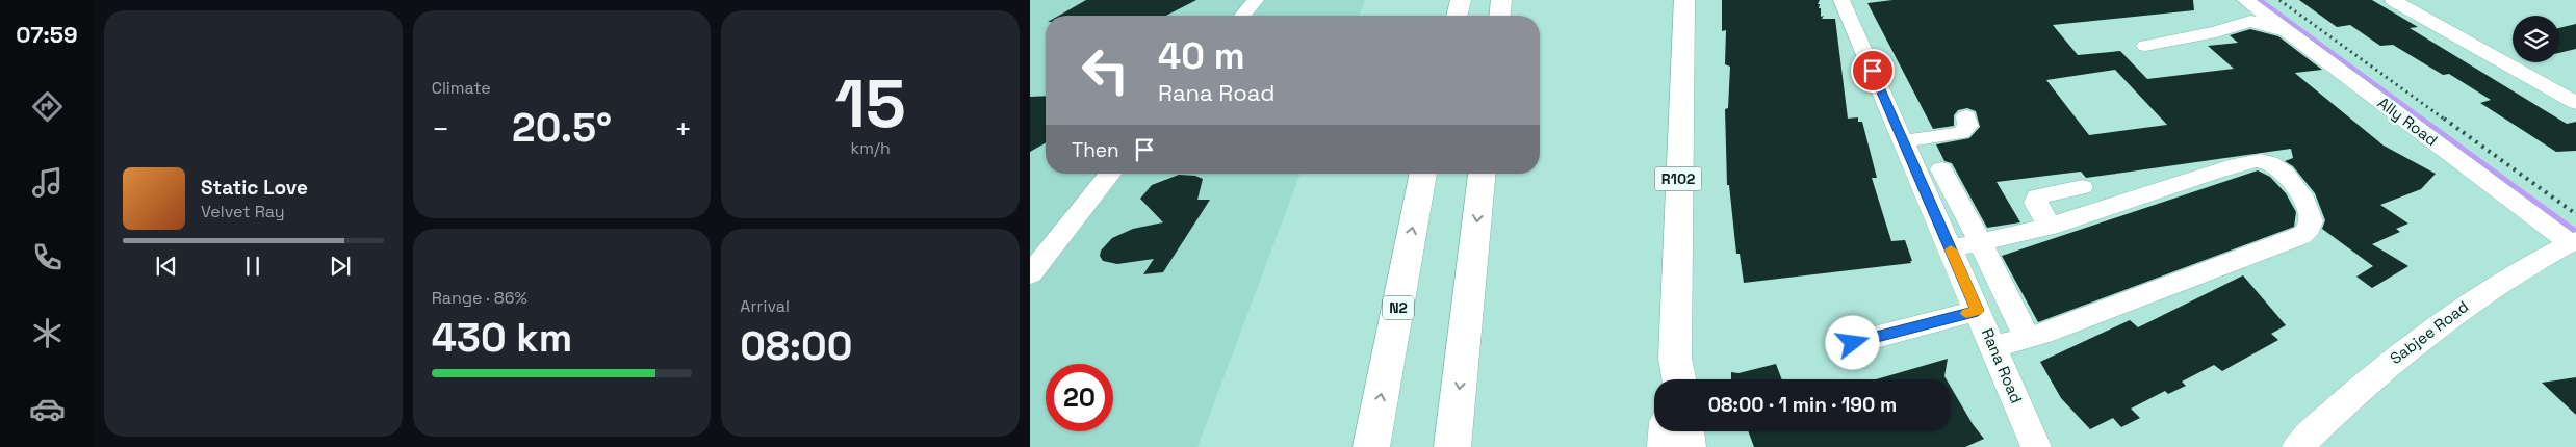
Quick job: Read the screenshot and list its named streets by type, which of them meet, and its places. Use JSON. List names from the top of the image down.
{
  "streets": {
    "main road": ["R102", "N2"],
    "street": ["Ally Road", "Sabjee Road", "Rana Road"]
  },
  "crossings": [
    ["Ally Road", "Sabjee Road"]
  ],
  "page": {
    "tabs": "07:59",
    "tile": [
      "Climate",
      ["15", "km/h"],
      ["Range · 86%", "430 km"],
      ["Arrival", "08:00"]
    ],
    "turn": ["40 m", "Rana Road"],
    "heat": ["−", "20.5°", "+"],
    "then": "Then",
    "song": ["Static Love", "Velvet Ray"],
    "limit": "20",
    "trip": "08:00 · 1 min · 190 m"
  }
}
